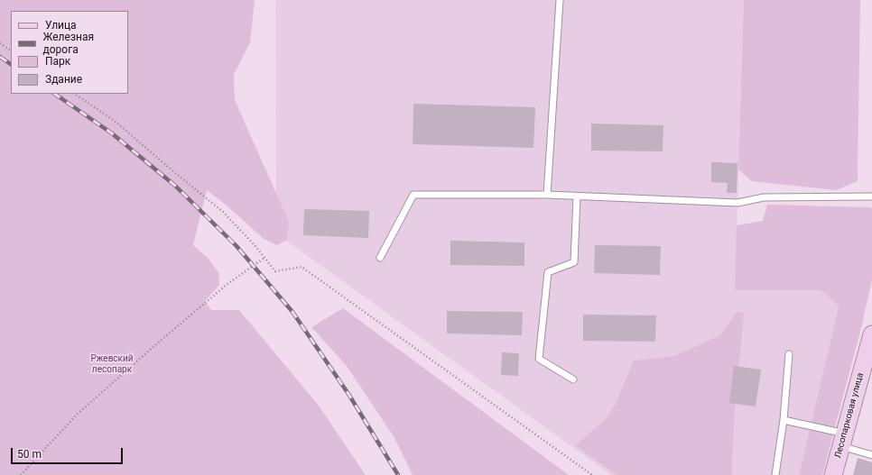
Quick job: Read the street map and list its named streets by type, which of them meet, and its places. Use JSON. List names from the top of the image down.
{
  "streets": {
    "street": ["Лесопарковая улица"]
  },
  "parks": ["Ржевский лесопарк"],
  "legend": [
    "Улица",
    "Железная дорога",
    "Парк",
    "Здание"
  ],
  "scale_bar": "50 m"
}
